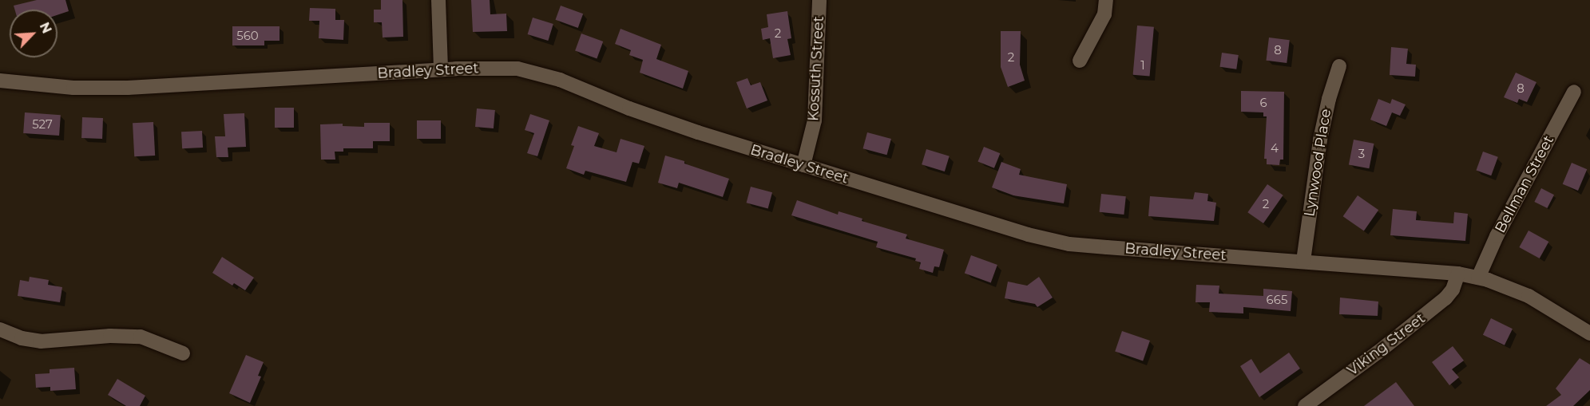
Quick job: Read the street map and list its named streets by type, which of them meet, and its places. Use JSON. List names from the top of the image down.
{
  "streets": {
    "street": [
      "Kossuth Street",
      "Bradley Street",
      "Lynwood Place",
      "Bellman Street",
      "Viking Street"
    ]
  },
  "crossings": [
    ["Kossuth Street", "Bradley Street"],
    ["Bradley Street", "Lynwood Place"],
    ["Bradley Street", "Bellman Street"],
    ["Bradley Street", "Viking Street"]
  ],
  "house_numbers": [
    "2",
    "560",
    "8",
    "2",
    "1",
    "8",
    "6",
    "527",
    "4",
    "3",
    "2",
    "665"
  ],
  "north": "top right"
}
